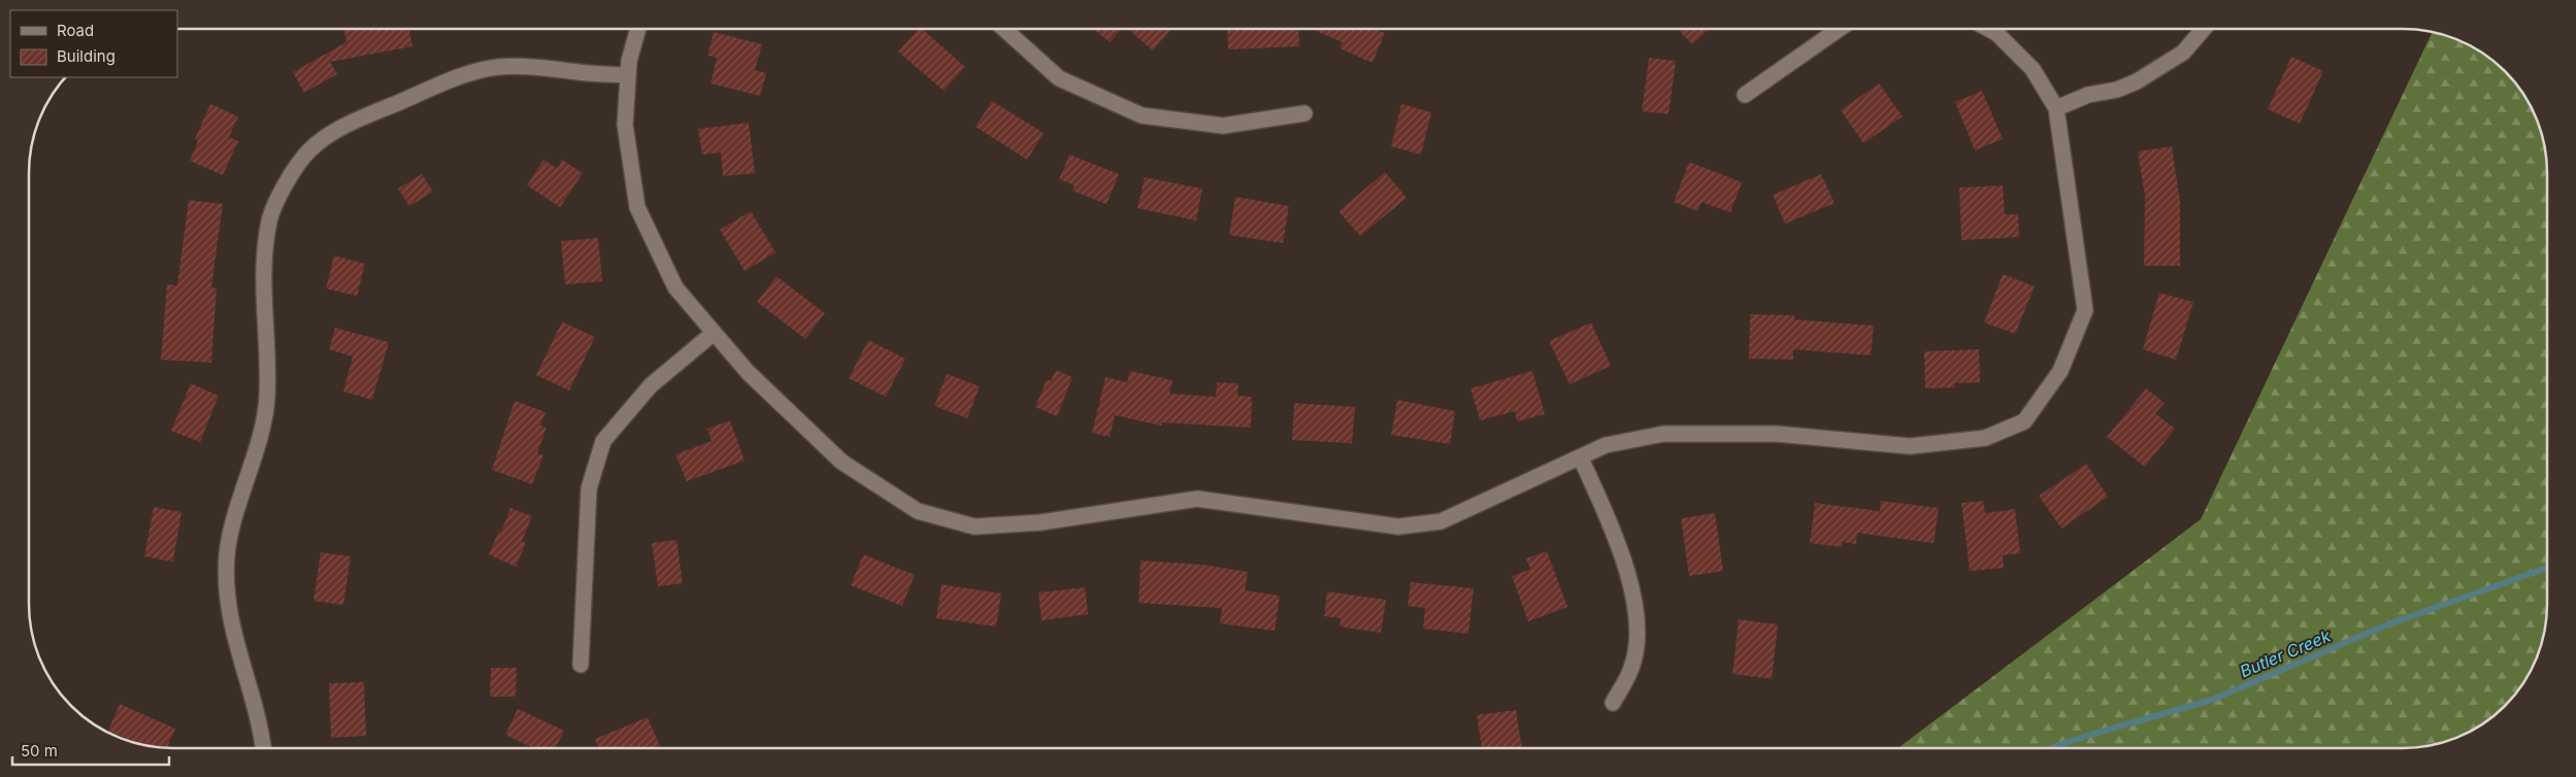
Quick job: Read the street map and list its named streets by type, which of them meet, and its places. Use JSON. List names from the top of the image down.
{
  "water": ["Butler Creek"],
  "legend": ["Road", "Building"],
  "scale_bar": "50 m"
}
